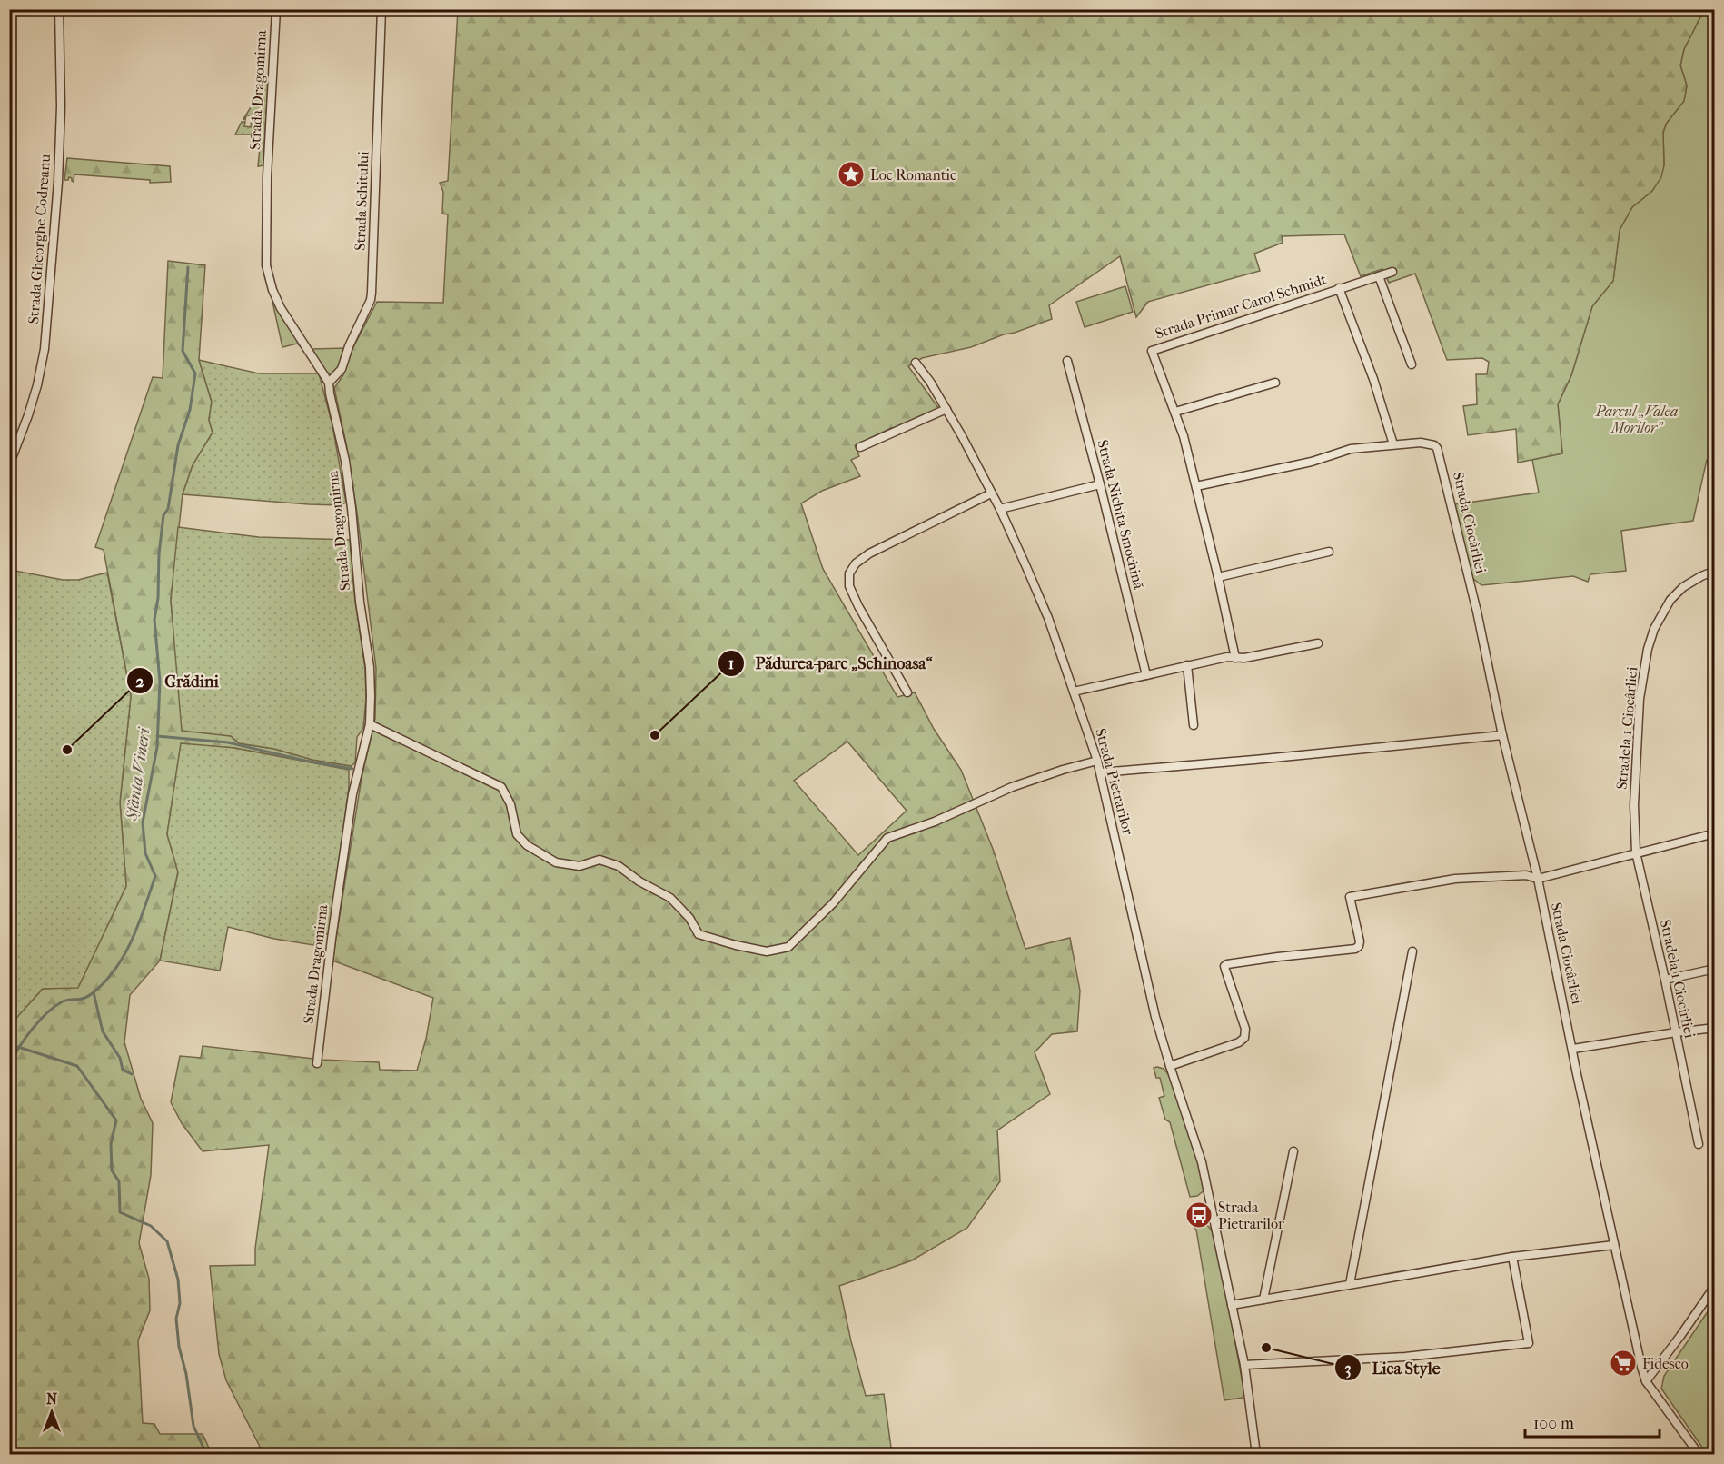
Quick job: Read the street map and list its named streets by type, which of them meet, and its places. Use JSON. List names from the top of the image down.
{
  "streets": {
    "street": [
      "Strada Dragomirna",
      "Strada Schitului",
      "Strada Gheorghe Codreanu",
      "Strada Primar Carol Schmidt",
      "Strada Nichita Smochină",
      "Strada Ciocârliei",
      "Stradela 1 Ciocârliei",
      "Strada Pietrarilor",
      "Stradela 1 Ciocîrliei"
    ]
  },
  "crossings": [
    ["Strada Dragomirna", "Strada Schitului"],
    ["Stradela 1 Ciocârliei", "Stradela 1 Ciocîrliei"]
  ],
  "water": ["Sfânta Vineri"],
  "parks": ["Parcul „Valea Morilor”"],
  "places": {
    "place": ["Loc Romantic"],
    "other": ["Pădurea-parc „Schinoasa“", "Grădini", "Lica Style"],
    "bus stop": ["Strada Pietrarilor"],
    "supermarket": ["Fidesco"]
  },
  "scale_bar": "100 m",
  "north": "top"
}
